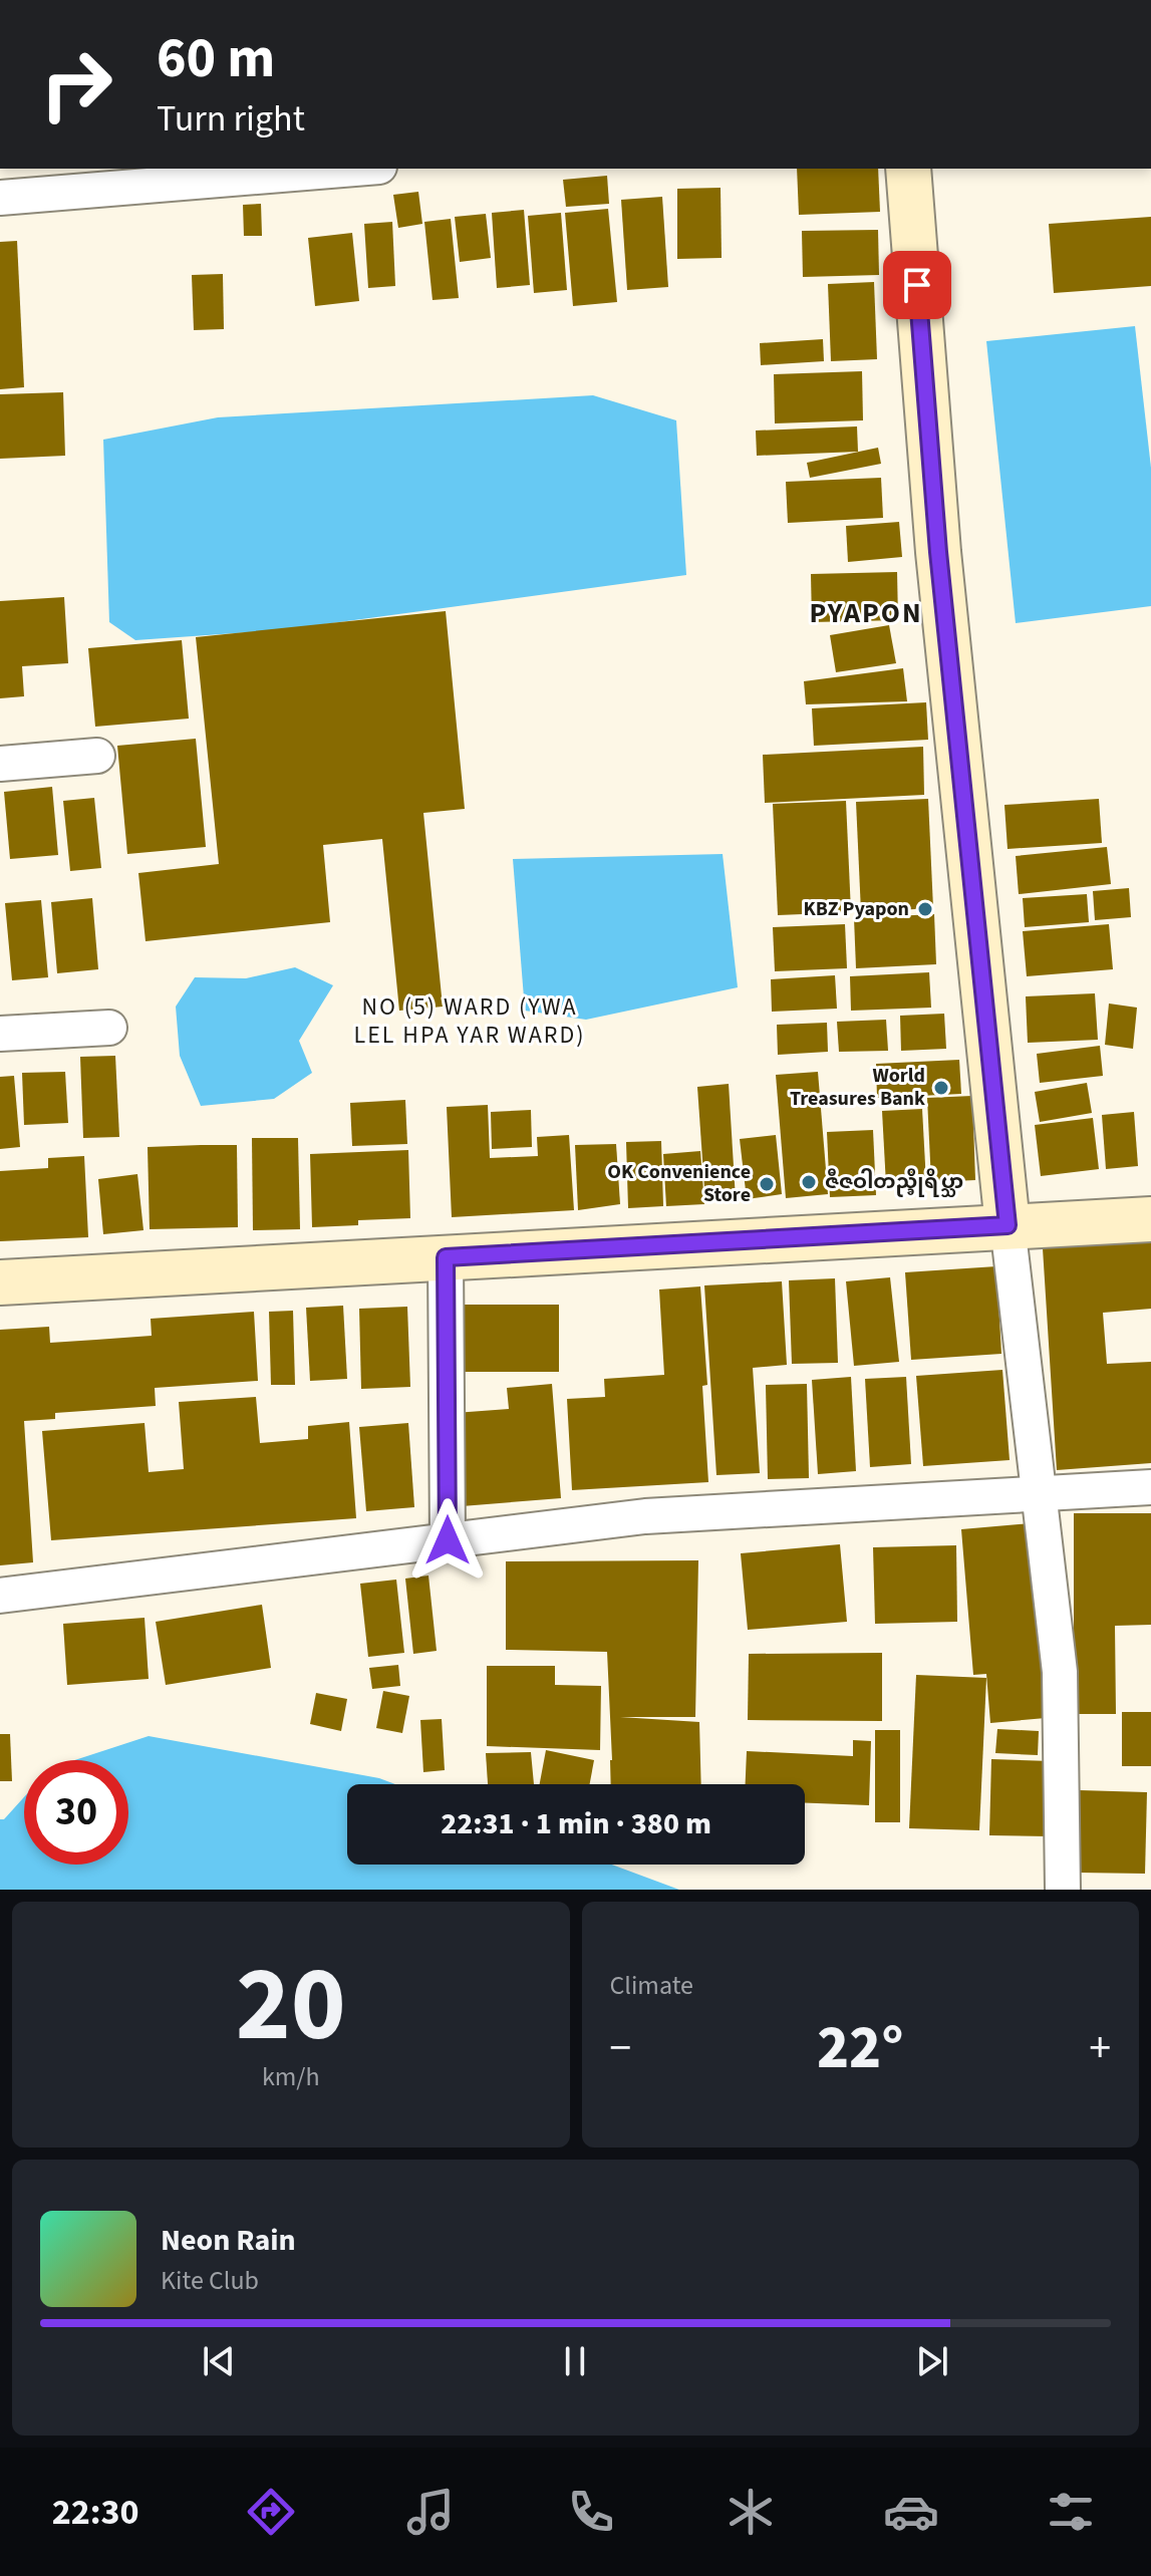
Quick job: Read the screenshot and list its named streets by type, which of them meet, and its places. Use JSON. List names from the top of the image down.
{
  "districts": ["PYAPON", "NO (5) WARD (YWA LEL HPA YAR WARD)"],
  "places": [
    "KBZ Pyapon",
    "World Treasures Bank",
    "ဇီဇဝါတည္ခိုရိပ္သာ",
    "OK Convenience Store"
  ],
  "page": {
    "turn": ["60 m", "Turn right"],
    "limit": "30",
    "trip": "22:31 · 1 min · 380 m",
    "tile": [
      ["20", "km/h"],
      "Climate"
    ],
    "heat": ["−", "22°", "+"],
    "song": ["Neon Rain", "Kite Club"],
    "tabs": "22:30"
  }
}
